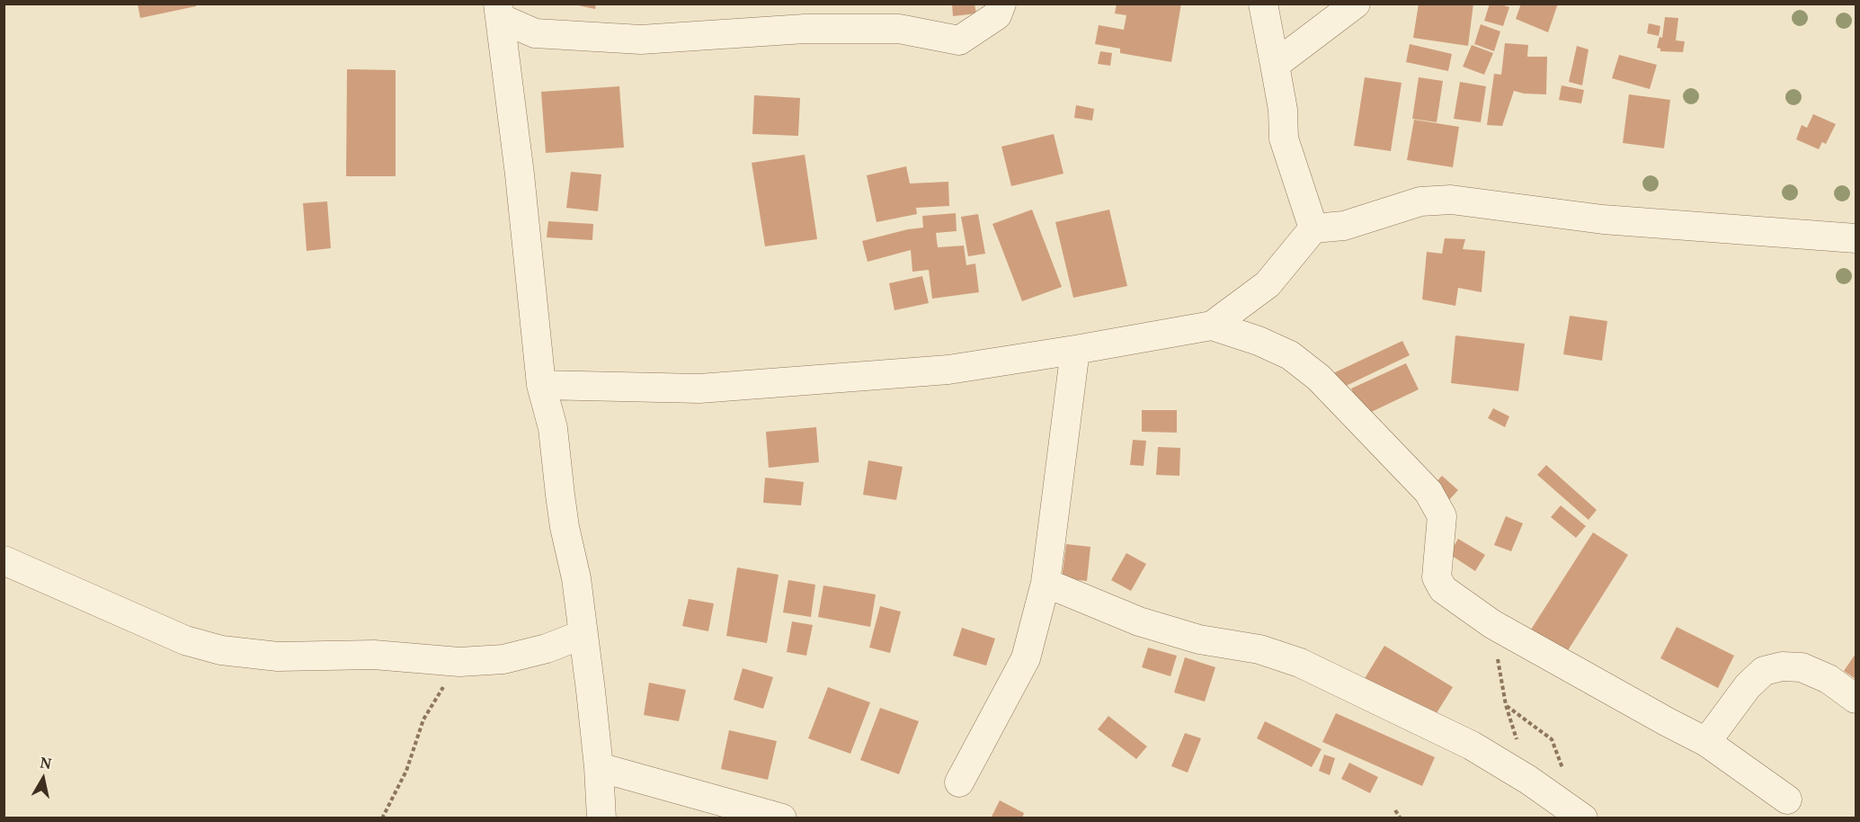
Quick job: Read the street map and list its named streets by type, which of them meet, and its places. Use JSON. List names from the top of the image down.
{
  "north": "top"
}
